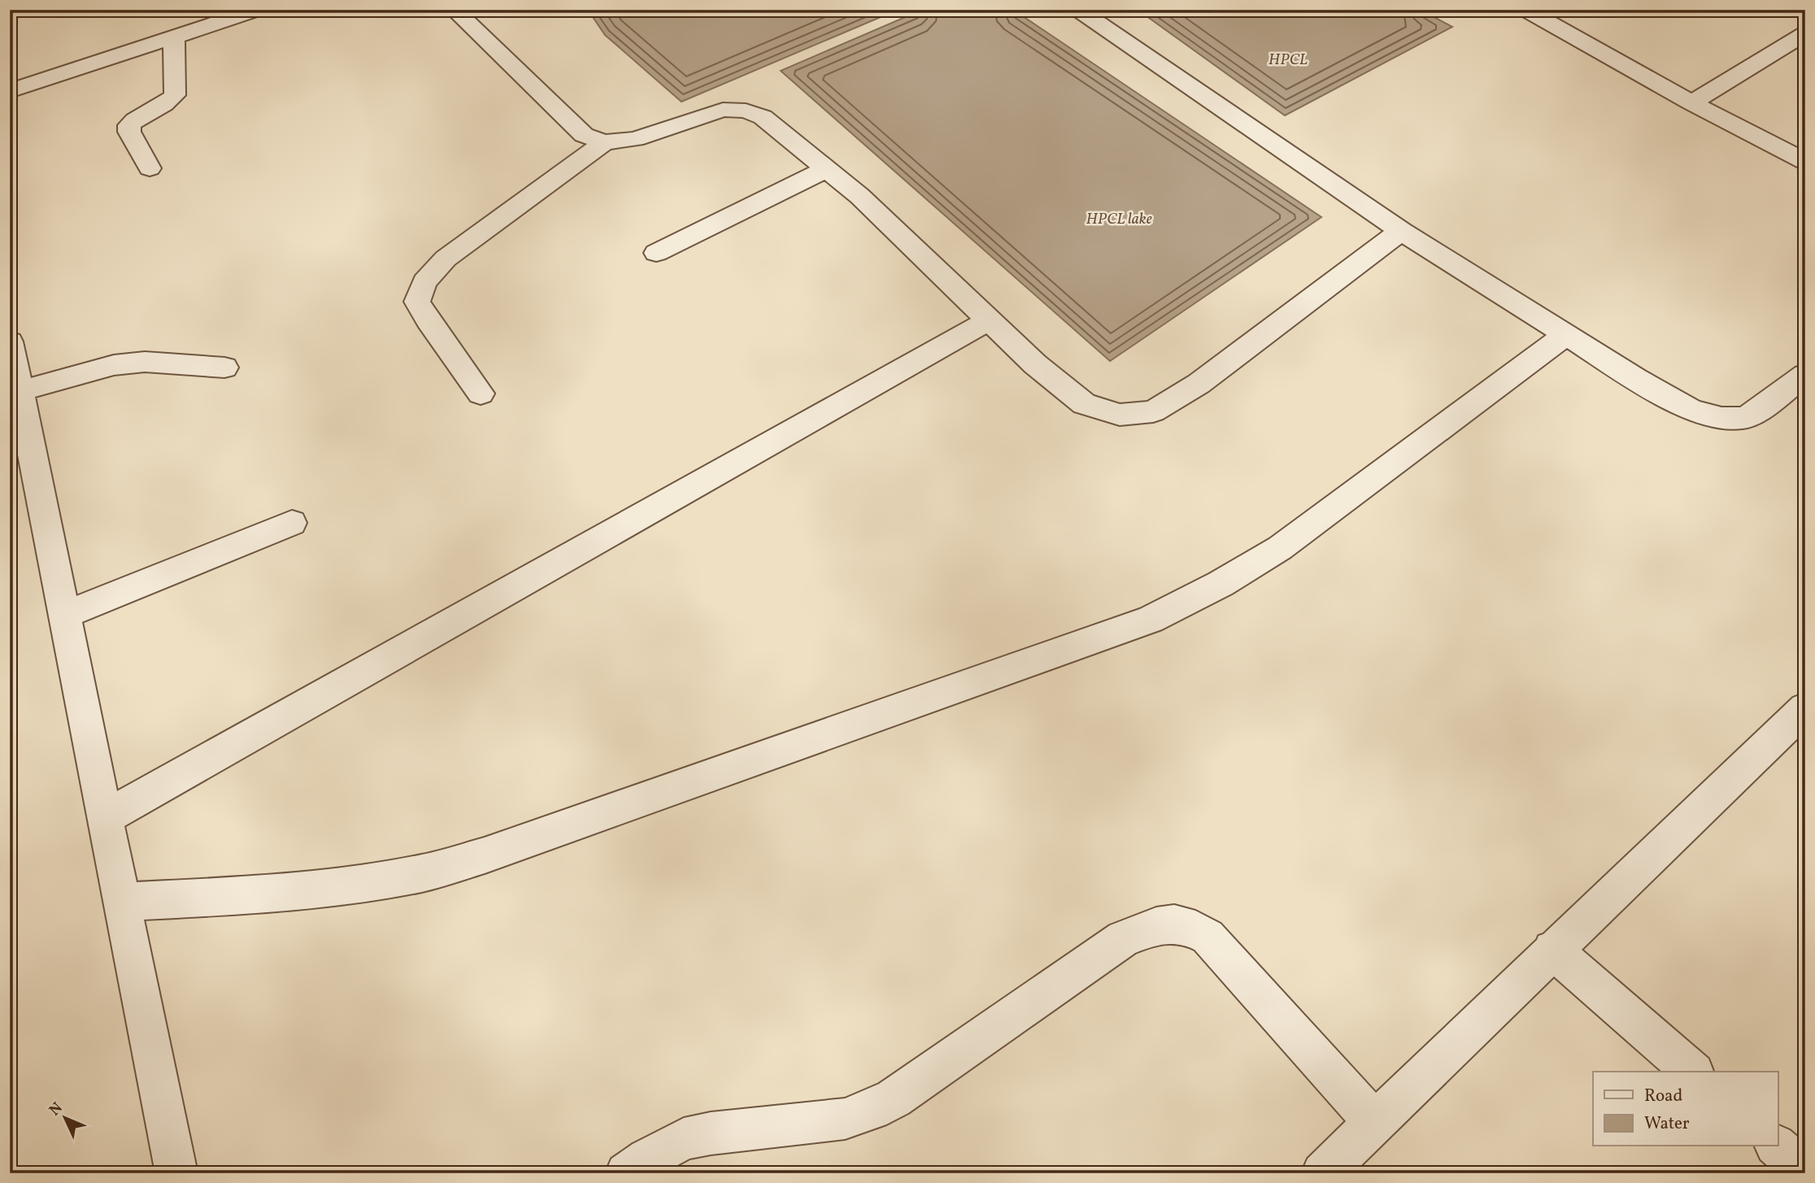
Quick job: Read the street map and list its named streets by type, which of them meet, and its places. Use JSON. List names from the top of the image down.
{
  "water": ["HPCL", "HPCL lake"],
  "legend": ["Road", "Water"],
  "north": "top left"
}
